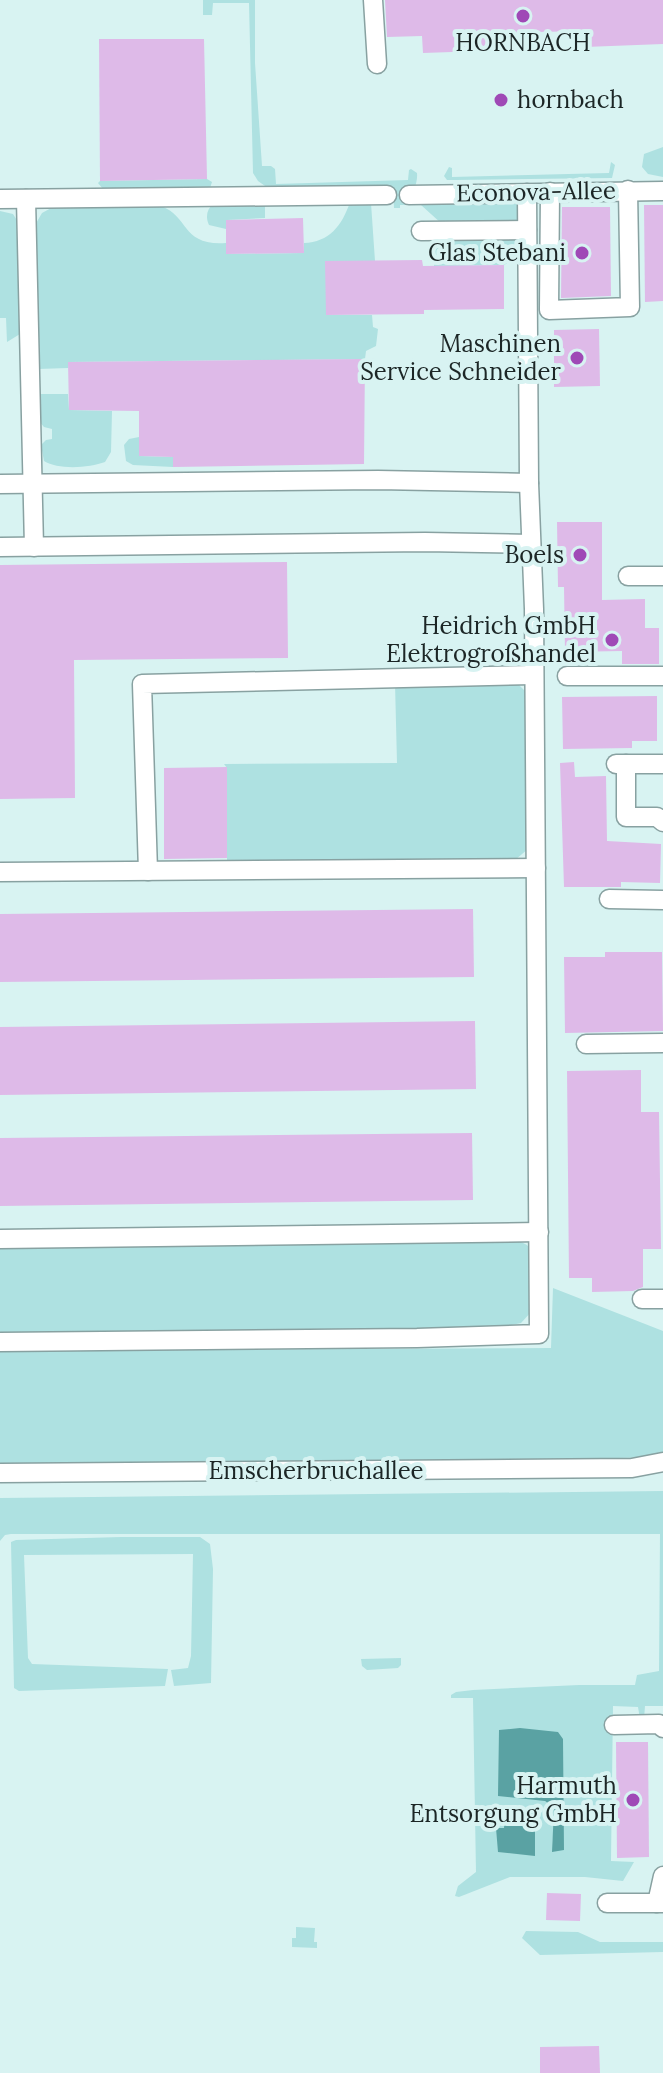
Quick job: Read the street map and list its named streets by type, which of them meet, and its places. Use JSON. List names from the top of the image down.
{
  "streets": {
    "street": ["Econova-Allee", "Emscherbruchallee"]
  },
  "places": [
    "HORNBACH",
    "hornbach",
    "Glas Stebani",
    "Maschinen Service Schneider",
    "Boels",
    "Heidrich GmbH Elektrogroßhandel",
    "Harmuth Entsorgung GmbH"
  ]
}
